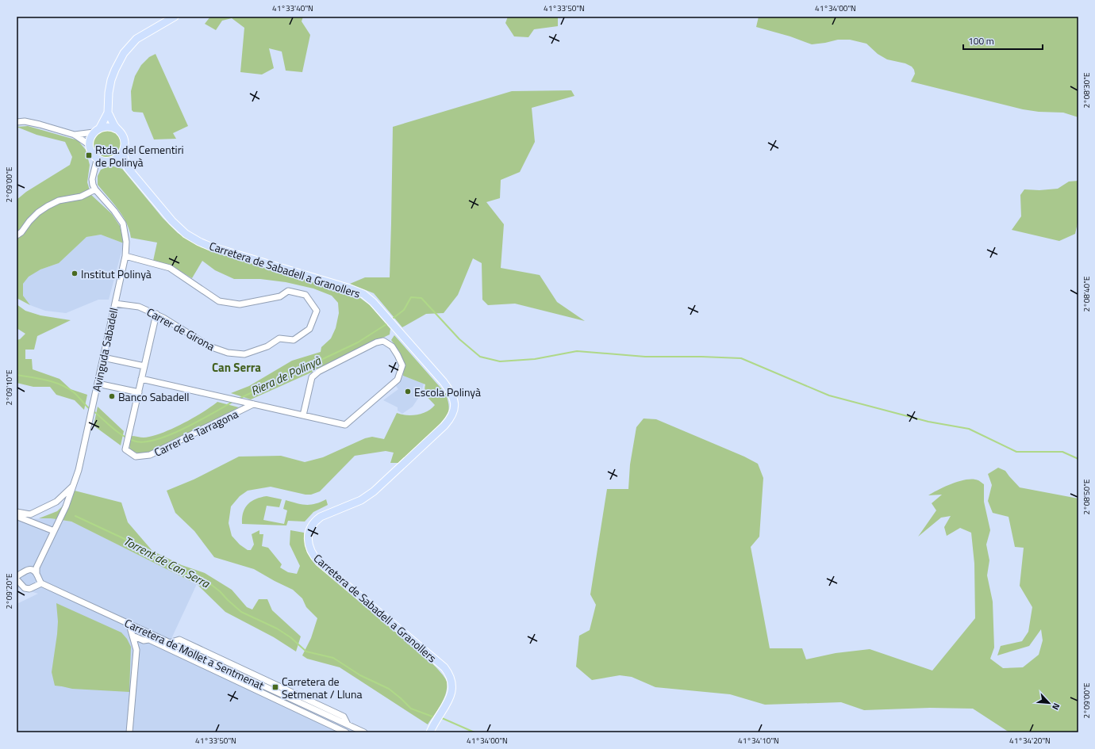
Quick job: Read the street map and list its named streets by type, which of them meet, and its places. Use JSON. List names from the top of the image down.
{
  "streets": {
    "main road": ["Carretera de Sabadell a Granollers"],
    "street": [
      "Carrer de Girona",
      "Avinguda Sabadell",
      "Carrer de Tarragona",
      "Carretera de Mollet a Sentmenat"
    ]
  },
  "crossings": [
    ["Carrer de Girona", "Avinguda Sabadell"],
    ["Carrer de Girona", "Carrer de Tarragona"]
  ],
  "districts": ["Can Serra"],
  "water": ["Riera de Polinyà", "Torrent de Can Serra"],
  "places": {
    "transit": ["Rtda. del Cementiri de Polinyà", "Carretera de Setmenat / Lluna"],
    "other": ["Institut Polinyà", "Escola Polinyà", "Banco Sabadell"]
  },
  "scale_bar": "100 m",
  "north": "bottom right",
  "coordinates": [
    "41°33'40\"N",
    "41°33'50\"N",
    "41°34'00\"N",
    "2°08'30\"E",
    "2°09'00\"E",
    "2°08'40\"E",
    "2°09'10\"E",
    "2°08'50\"E",
    "2°09'20\"E",
    "41°34'10\"N",
    "41°34'20\"N"
  ]
}
